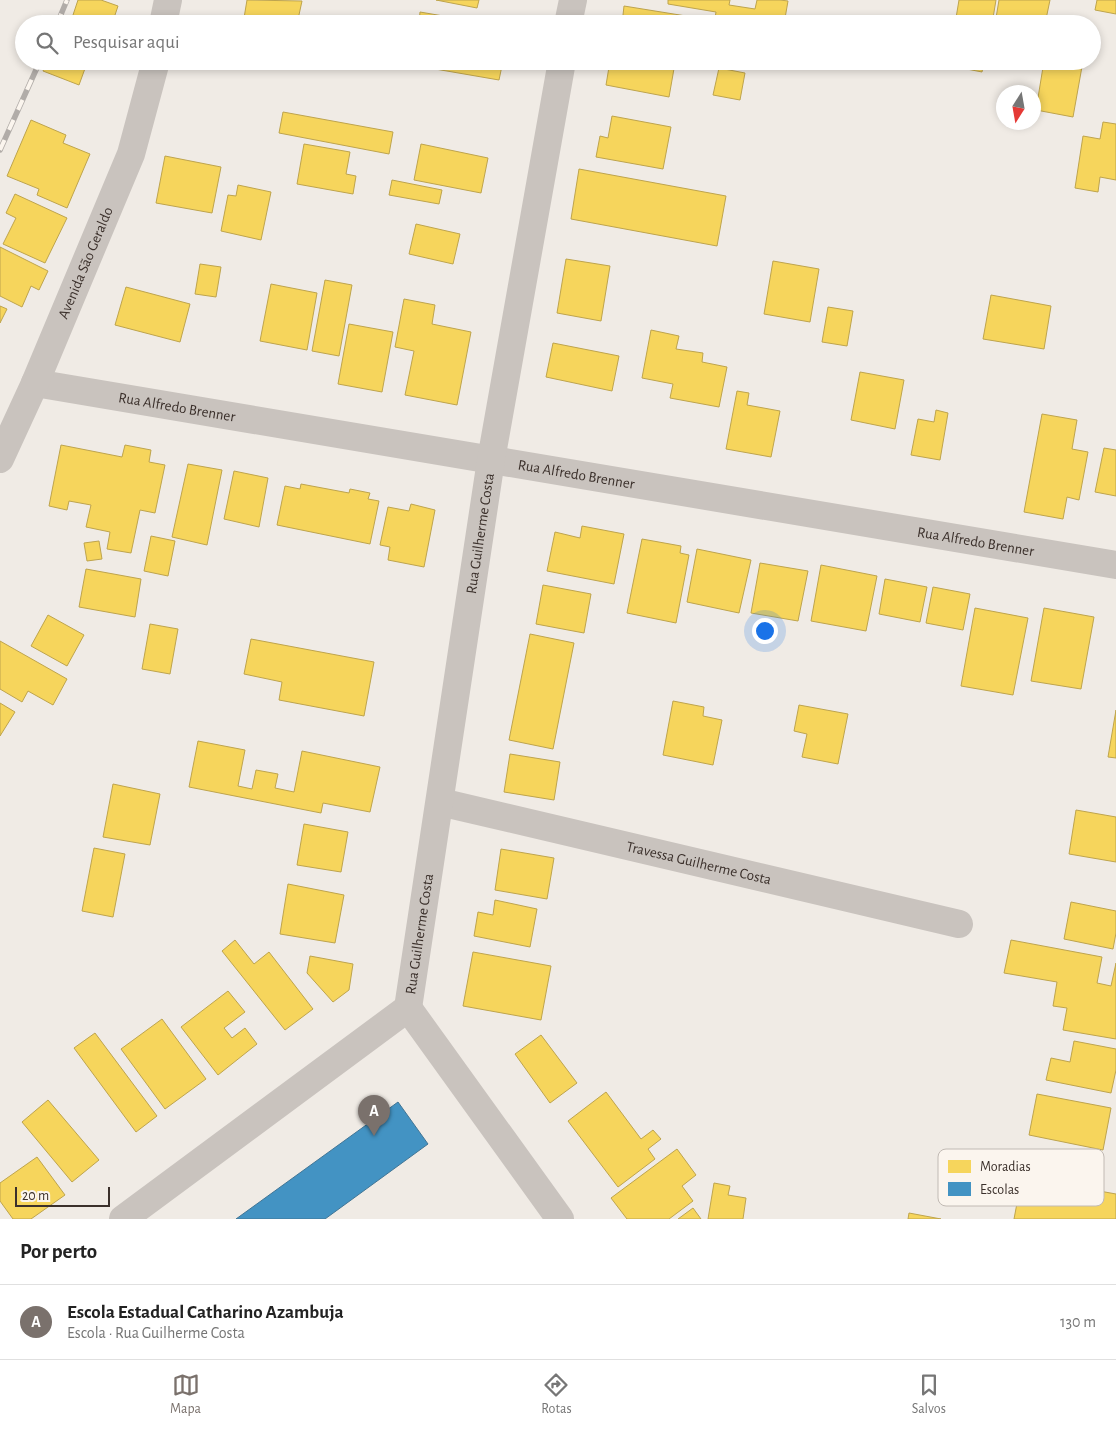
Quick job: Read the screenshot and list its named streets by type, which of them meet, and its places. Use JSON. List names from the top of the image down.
{
  "streets": {
    "street": [
      "Avenida São Geraldo",
      "Rua Alfredo Brenner",
      "Rua Guilherme Costa",
      "Travessa Guilherme Costa"
    ]
  },
  "crossings": [
    ["Avenida São Geraldo", "Rua Alfredo Brenner"],
    ["Rua Alfredo Brenner", "Rua Guilherme Costa"],
    ["Rua Guilherme Costa", "Travessa Guilherme Costa"]
  ],
  "legend": ["Moradias", "Escolas"],
  "scale_bar": "20 m",
  "north": "bottom",
  "page": {
    "search": "Pesquisar aqui",
    "pins": "A",
    "scale": "20 m",
    "heading": "Por perto",
    "list": [
      {
        "mark": "A",
        "name": "Escola Estadual Catharino Azambuja",
        "note": "Escola · Rua Guilherme Costa",
        "value": "130 m"
      }
    ],
    "nav": ["Mapa", "Rotas", "Salvos"]
  }
}
